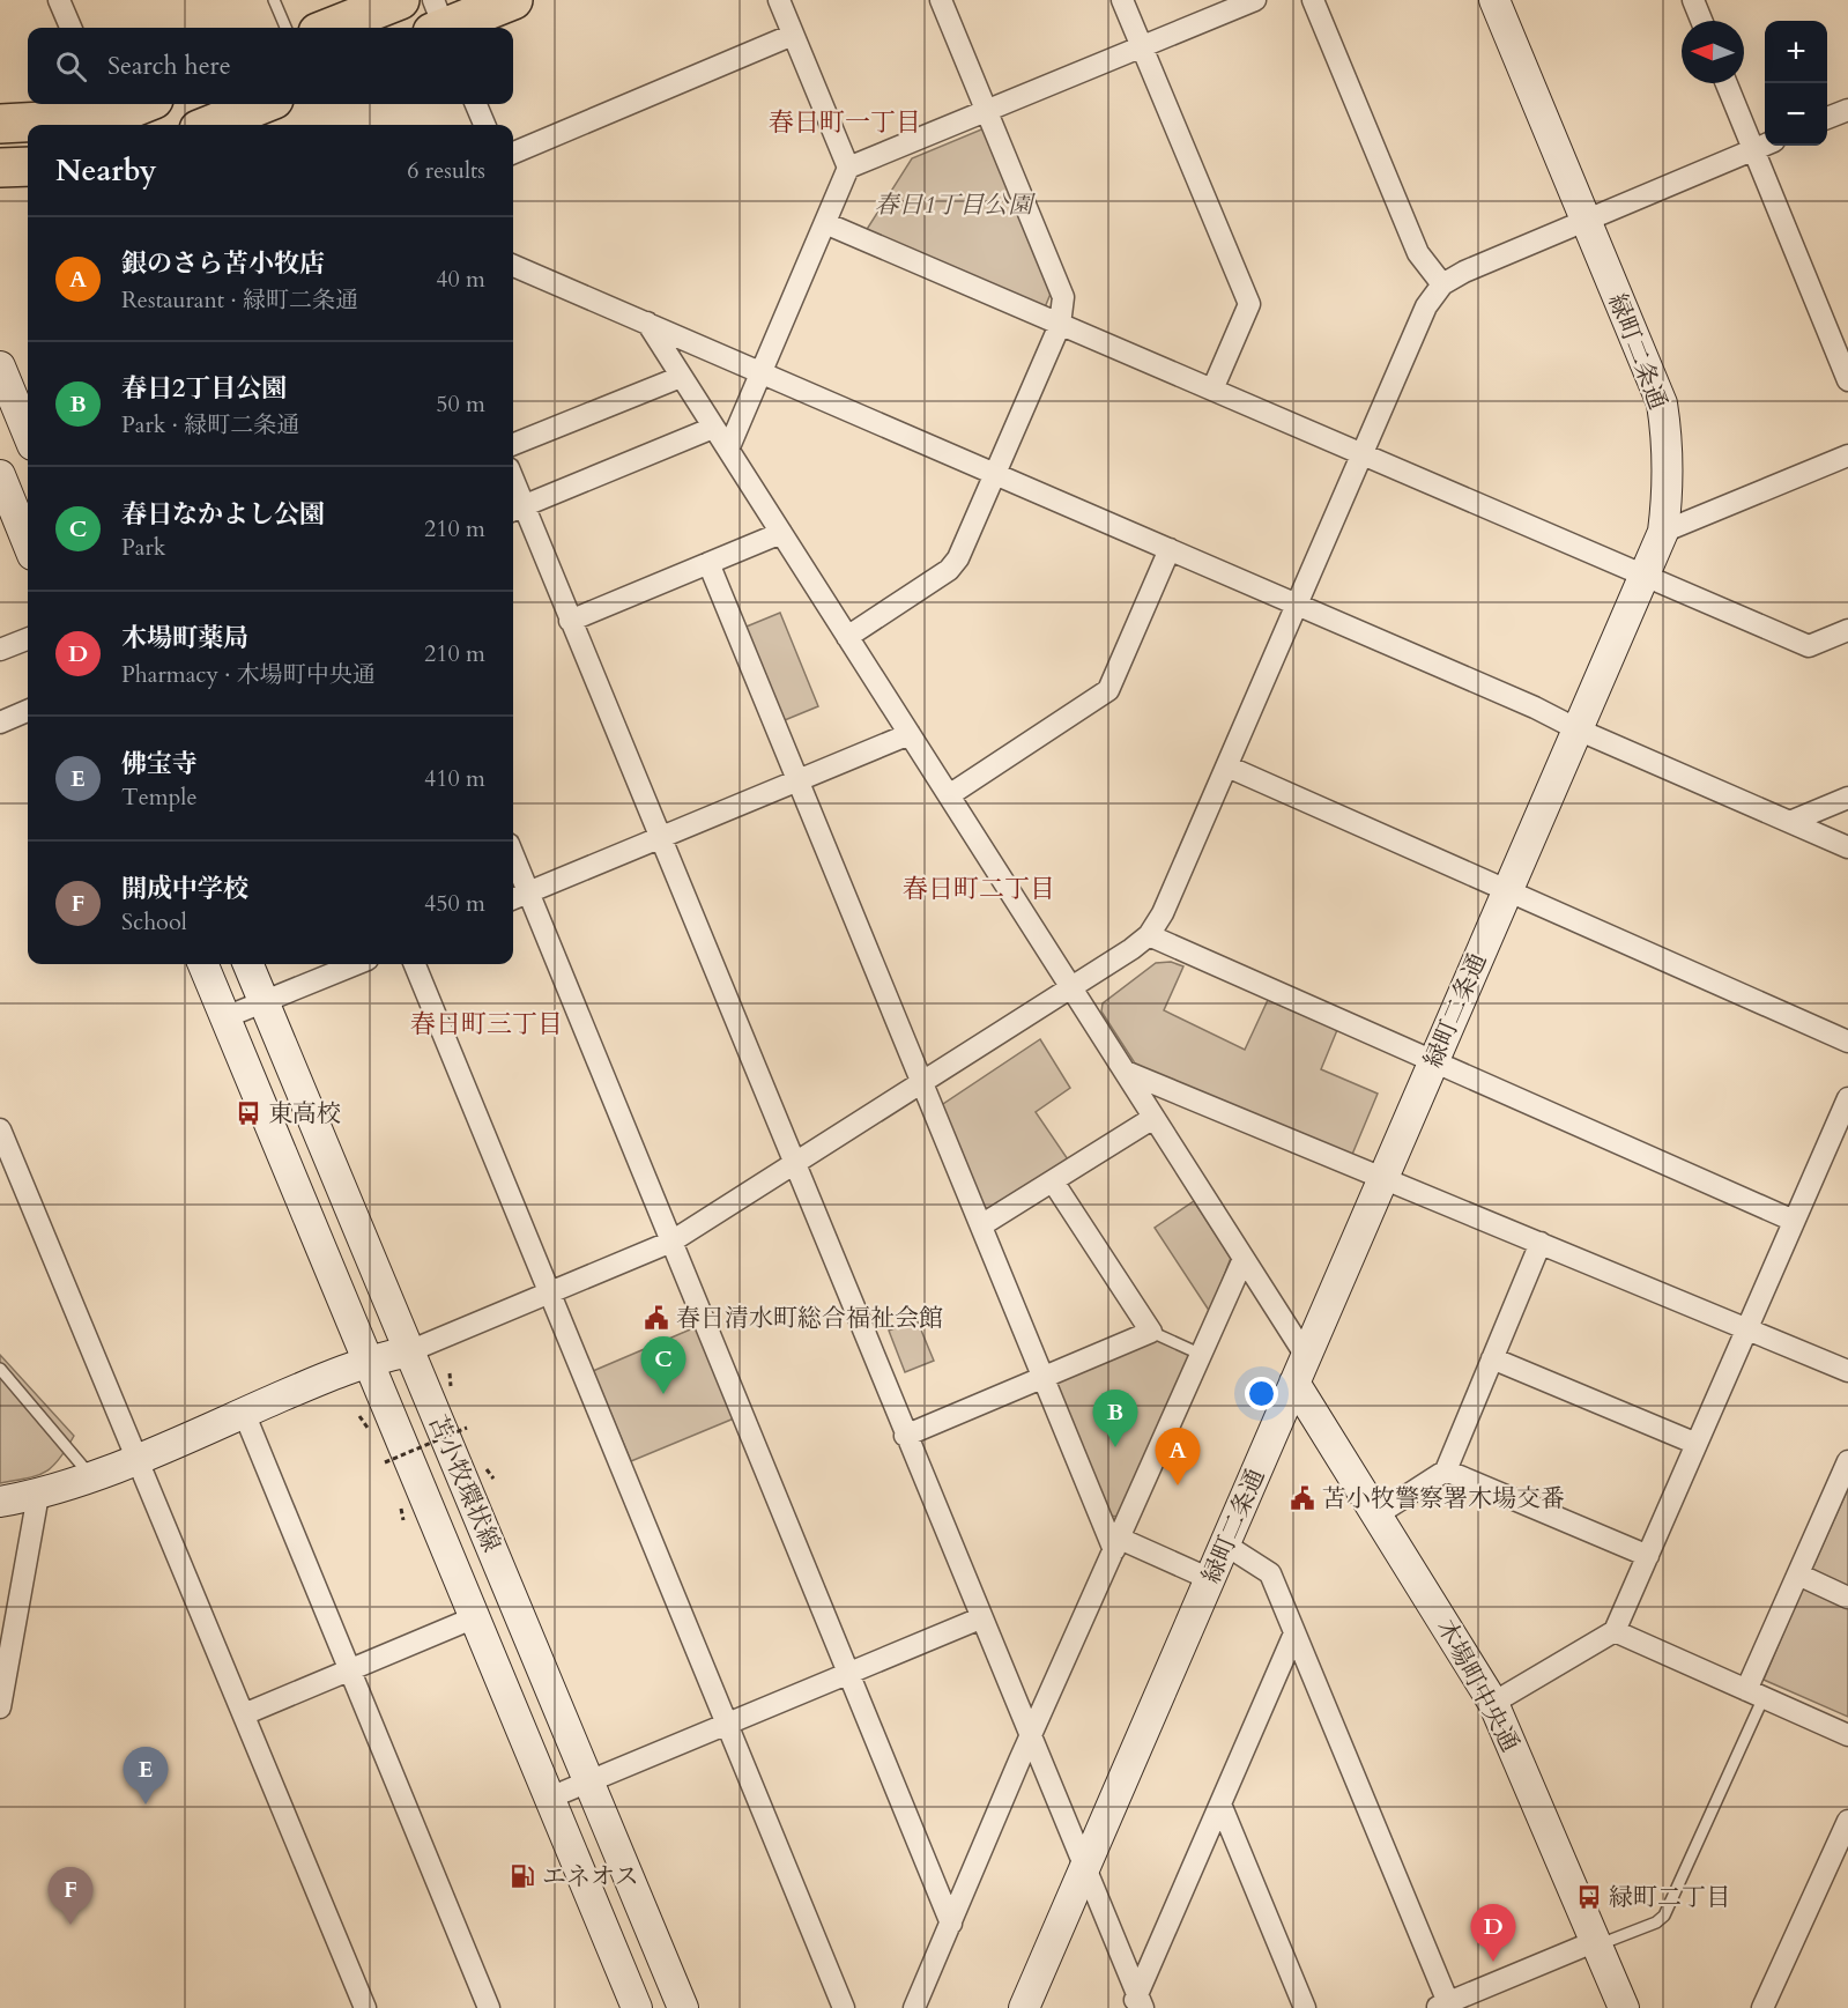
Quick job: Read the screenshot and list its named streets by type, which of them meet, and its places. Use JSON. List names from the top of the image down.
{
  "streets": {
    "street": ["緑町二条通", "苫小牧環状線", "木場町中央通"]
  },
  "crossings": [
    ["緑町二条通", "木場町中央通"]
  ],
  "districts": ["春日町一丁目", "春日町二丁目", "春日町三丁目"],
  "parks": ["春日1丁目公園"],
  "places": {
    "bus stop": ["東高校", "緑町二丁目"],
    "public building": ["春日清水町総合福祉会館", "苫小牧警察署木場交番"],
    "fuel station": ["エネオス"]
  },
  "north": "left",
  "page": {
    "map_buttons": ["+", "−"],
    "search": "Search here",
    "heading": ["Nearby", "6 results"],
    "list": [
      {
        "mark": "A",
        "name": "銀のさら苫小牧店",
        "note": "Restaurant · 緑町二条通",
        "value": "40 m"
      },
      {
        "mark": "B",
        "name": "春日2丁目公園",
        "note": "Park · 緑町二条通",
        "value": "50 m"
      },
      {
        "mark": "C",
        "name": "春日なかよし公園",
        "note": "Park",
        "value": "210 m"
      },
      {
        "mark": "D",
        "name": "木場町薬局",
        "note": "Pharmacy · 木場町中央通",
        "value": "210 m"
      },
      {
        "mark": "E",
        "name": "佛宝寺",
        "note": "Temple",
        "value": "410 m"
      },
      {
        "mark": "F",
        "name": "開成中学校",
        "note": "School",
        "value": "450 m"
      }
    ],
    "pins": [
      "C",
      "B",
      "A",
      "E",
      "F",
      "D"
    ]
  }
}
